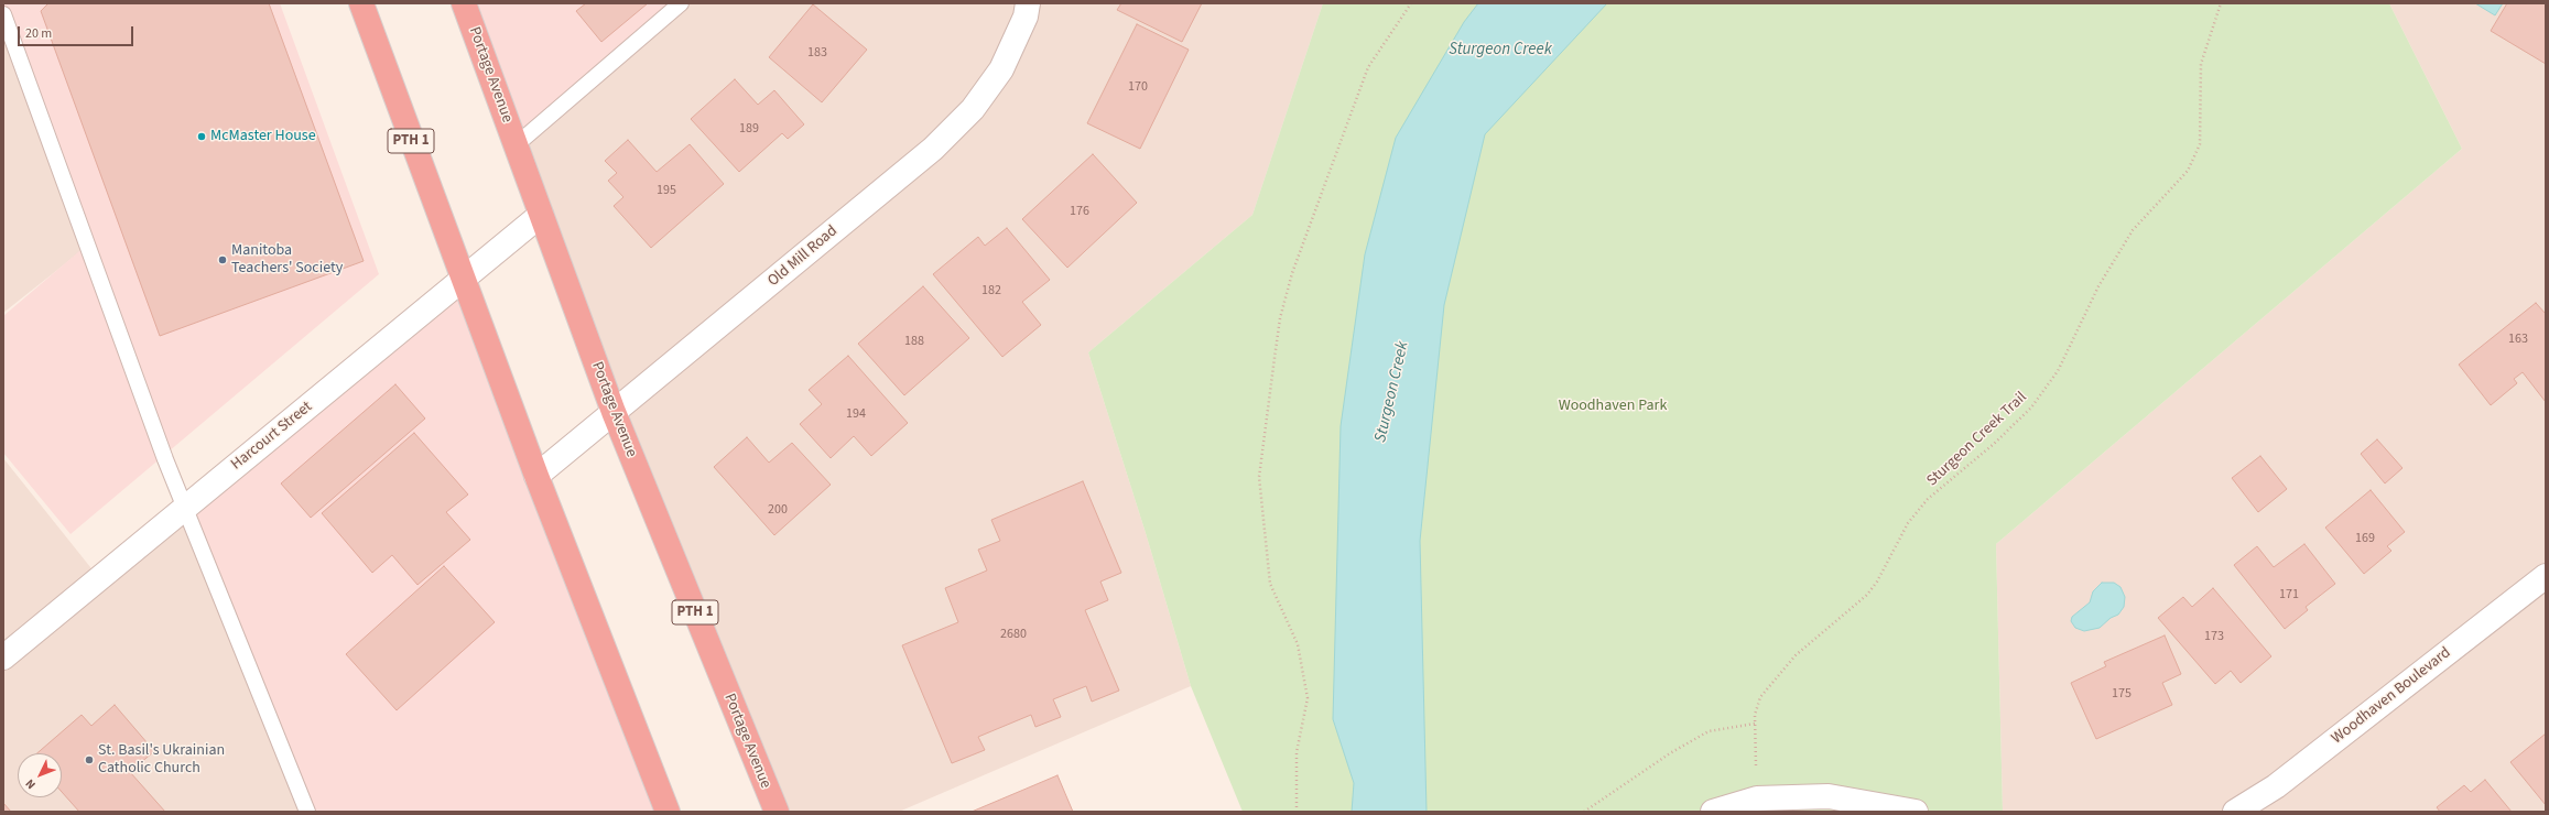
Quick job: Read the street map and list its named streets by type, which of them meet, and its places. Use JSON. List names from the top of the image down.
{
  "streets": {
    "highway": ["Portage Avenue", "PTH 1"],
    "street": ["Old Mill Road", "Harcourt Street", "Woodhaven Boulevard"],
    "path": ["Sturgeon Creek Trail"]
  },
  "crossings": [
    ["Portage Avenue", "Old Mill Road"],
    ["Portage Avenue", "Harcourt Street"],
    ["PTH 1", "Old Mill Road"],
    ["PTH 1", "Harcourt Street"]
  ],
  "water": ["Sturgeon Creek"],
  "parks": ["Woodhaven Park"],
  "places": ["McMaster House", "Manitoba Teachers' Society", "St. Basil's Ukrainian Catholic Church"],
  "house_numbers": [
    "183",
    "170",
    "189",
    "195",
    "176",
    "182",
    "163",
    "188",
    "194",
    "200",
    "169",
    "171",
    "2680",
    "173",
    "175"
  ],
  "scale_bar": "20 m",
  "north": "bottom left"
}
